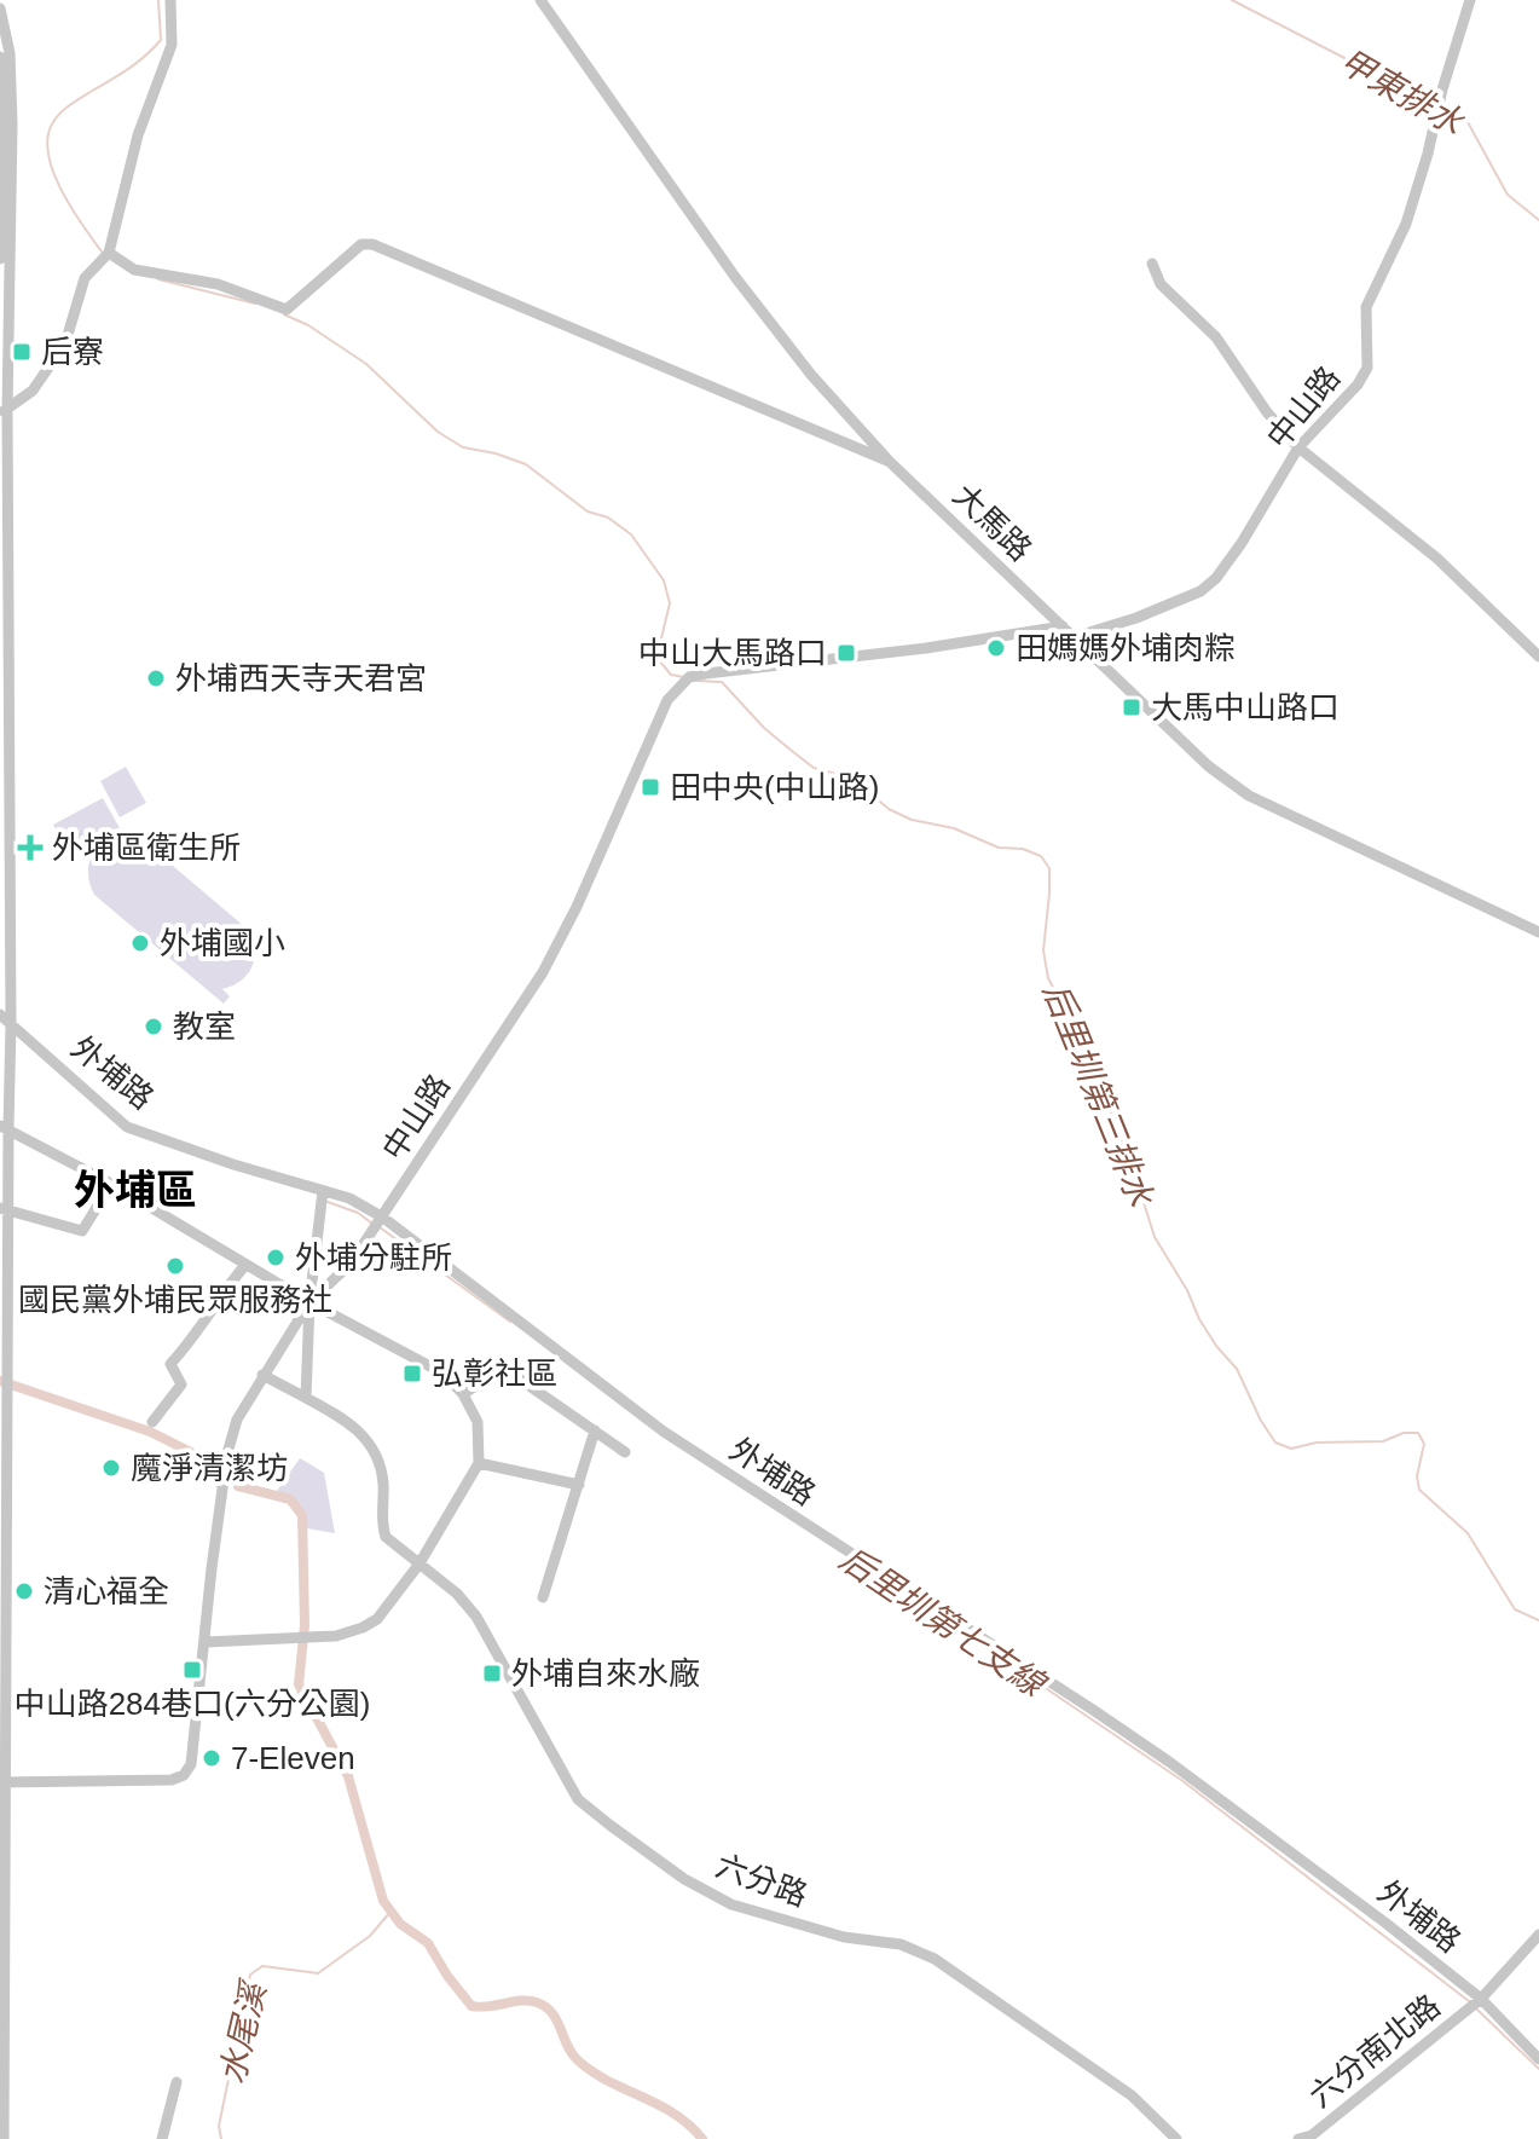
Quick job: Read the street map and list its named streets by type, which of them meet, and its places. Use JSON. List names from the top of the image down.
{
  "streets": {
    "street": [
      "中山路",
      "大馬路",
      "外埔路",
      "六分路",
      "六分南北路"
    ]
  },
  "crossings": [
    ["中山路", "大馬路"],
    ["中山路", "外埔路"],
    ["中山路", "六分路"],
    ["外埔路", "六分南北路"]
  ],
  "districts": ["外埔區"],
  "water": [
    "甲東排水",
    "后里圳第三排水",
    "后里圳第七支線",
    "水尾溪"
  ],
  "places": {
    "transit": [
      "后寮",
      "中山大馬路口",
      "大馬中山路口",
      "田中央(中山路)",
      "弘彰社區",
      "中山路284巷口(六分公園)",
      "外埔自來水廠"
    ],
    "other": [
      "田媽媽外埔肉粽",
      "外埔西天寺天君宮",
      "外埔國小",
      "教室",
      "外埔分駐所",
      "國民黨外埔民眾服務社",
      "魔淨清潔坊",
      "清心福全",
      "7-Eleven"
    ],
    "health": ["外埔區衛生所"]
  }
}
